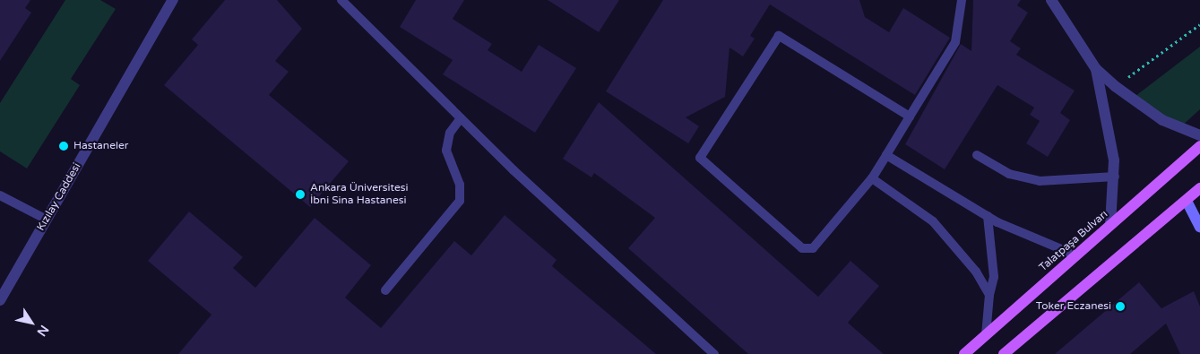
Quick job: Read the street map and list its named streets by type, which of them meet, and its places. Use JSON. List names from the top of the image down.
{
  "streets": {
    "main road": ["Talatpaşa Bulvarı"],
    "street": ["Kızılay Caddesi"]
  },
  "places": ["Hastaneler", "Ankara Üniversitesi İbni Sina Hastanesi", "Toker Eczanesi"],
  "north": "bottom right"
}
